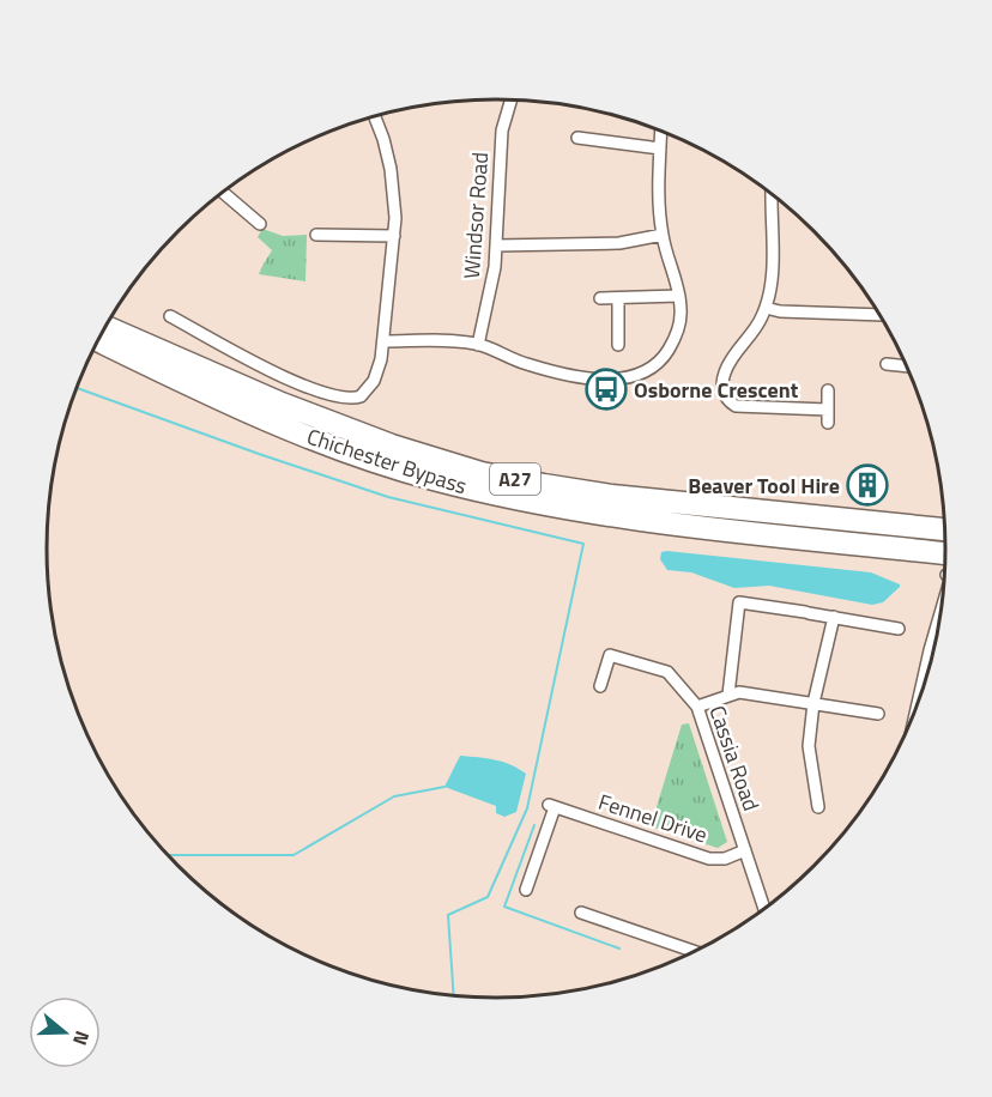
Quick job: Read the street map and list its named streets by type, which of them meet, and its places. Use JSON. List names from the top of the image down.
{
  "streets": {
    "highway": ["Chichester Bypass", "A27"],
    "street": ["Windsor Road", "Cassia Road", "Fennel Drive"]
  },
  "crossings": [
    ["Cassia Road", "Fennel Drive"]
  ],
  "places": {
    "bus stop": ["Osborne Crescent"],
    "building": ["Beaver Tool Hire"]
  },
  "north": "right"
}
